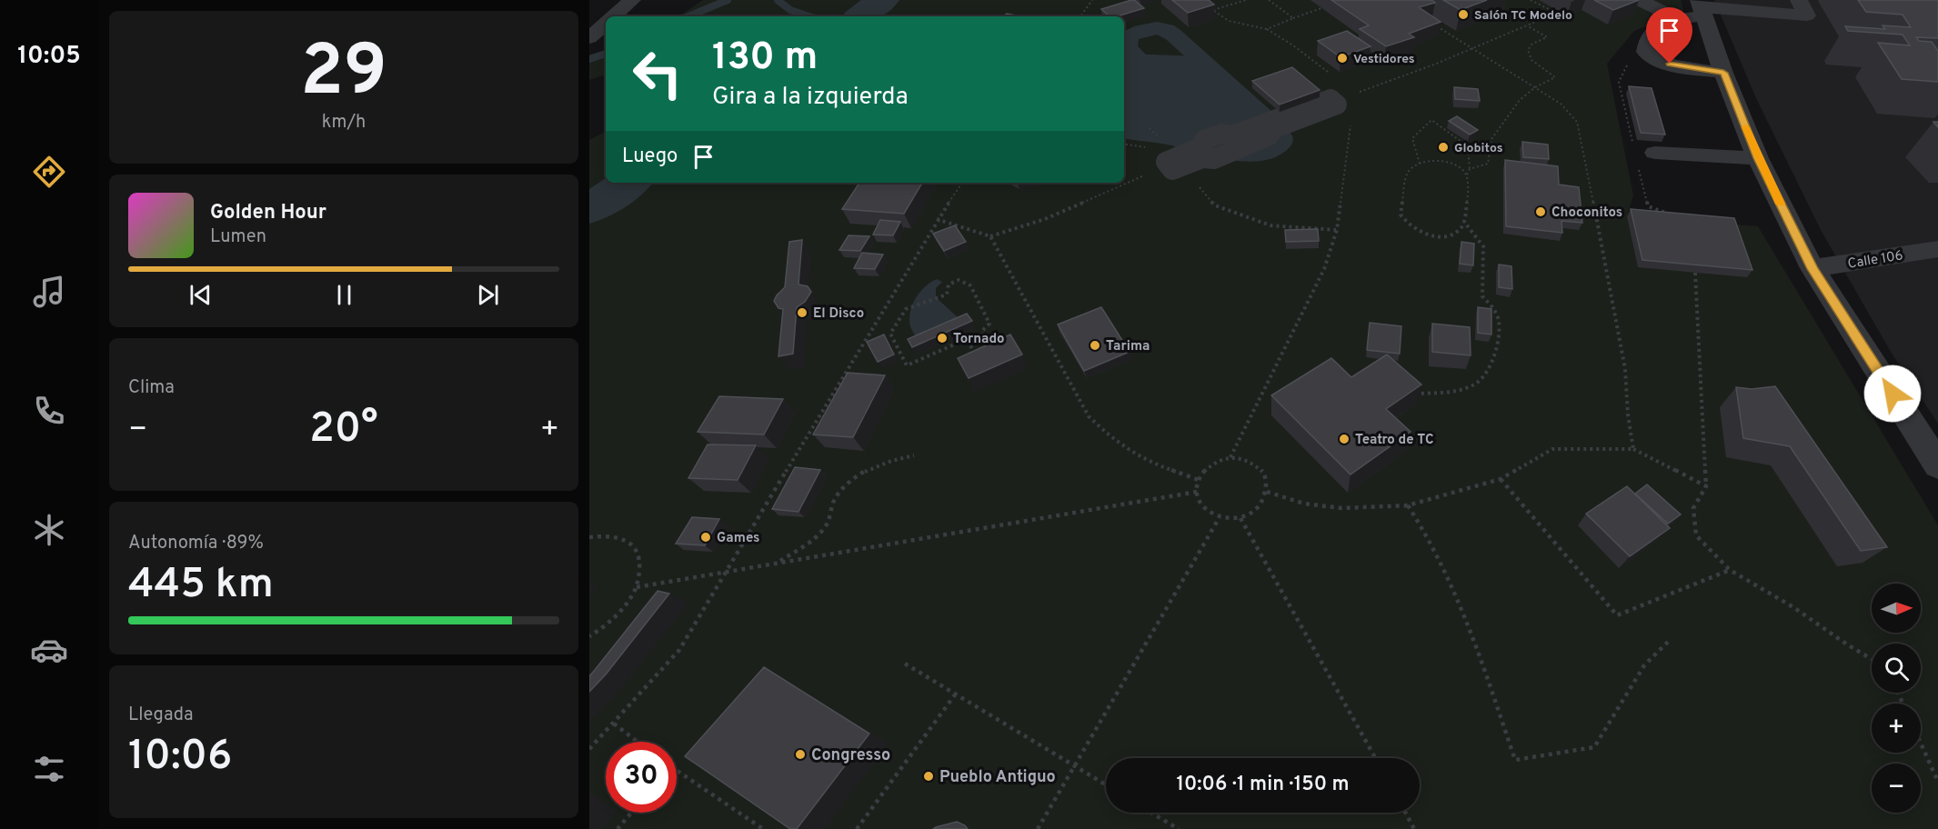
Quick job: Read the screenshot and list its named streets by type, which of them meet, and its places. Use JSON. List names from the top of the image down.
{
  "streets": {
    "street": ["Calle 106"]
  },
  "places": [
    "Salón TC Modelo",
    "Vestidores",
    "Globitos",
    "Choconitos",
    "El Disco",
    "Tornado",
    "Tarima",
    "Teatro de TC",
    "Games",
    "Congresso",
    "Pueblo Antiguo"
  ],
  "north": "right",
  "page": {
    "tabs": "10:05",
    "tile": [
      ["29", "km/h"],
      "Clima",
      ["Autonomía · 89%", "445 km"],
      ["Llegada", "10:06"]
    ],
    "turn": ["130 m", "Gira a la izquierda"],
    "then": "Luego",
    "song": ["Golden Hour", "Lumen"],
    "heat": ["−", "20°", "+"],
    "map_buttons": ["+", "−"],
    "limit": "30",
    "trip": "10:06 · 1 min · 150 m"
  }
}
